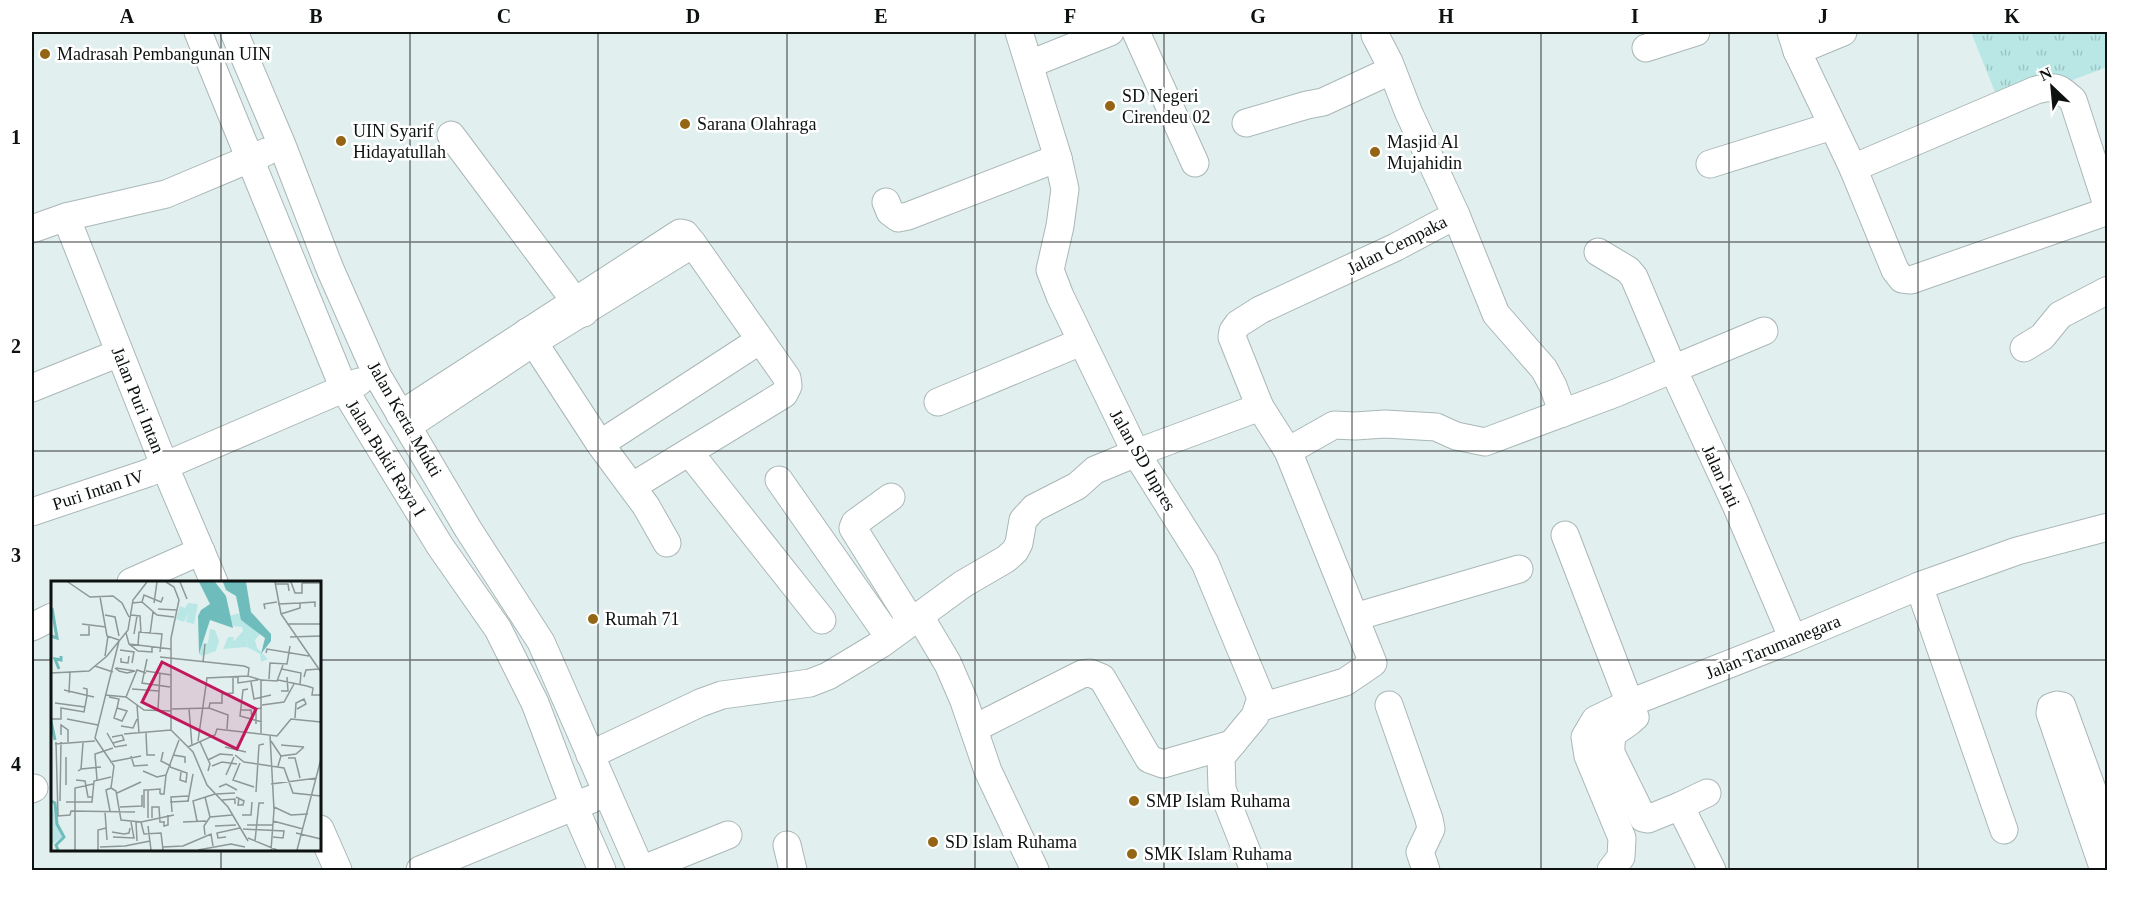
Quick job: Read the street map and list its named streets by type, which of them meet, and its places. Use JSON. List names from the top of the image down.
{
  "streets": {
    "street": [
      "Jalan Cempaka",
      "Jalan Puri Intan",
      "Jalan Kerta Mukti",
      "Jalan Bukit Raya I",
      "Jalan SD Inpres",
      "Jalan Jati",
      "Puri Intan IV",
      "Jalan Tarumanegara"
    ]
  },
  "crossings": [
    ["Jalan Cempaka", "Jalan SD Inpres"],
    ["Jalan Puri Intan", "Puri Intan IV"],
    ["Jalan Kerta Mukti", "Jalan Bukit Raya I"],
    ["Jalan Kerta Mukti", "Puri Intan IV"],
    ["Jalan Bukit Raya I", "Puri Intan IV"],
    ["Jalan Jati", "Jalan Tarumanegara"]
  ],
  "places": [
    "Madrasah Pembangunan UIN",
    "SD Negeri Cirendeu 02",
    "Sarana Olahraga",
    "UIN Syarif Hidayatullah",
    "Masjid Al Mujahidin",
    "Rumah 71",
    "SMP Islam Ruhama",
    "SD Islam Ruhama",
    "SMK Islam Ruhama"
  ],
  "north": "top left",
  "grid": {
    "columns": [
      "A",
      "B",
      "C",
      "D",
      "E",
      "F",
      "G",
      "H",
      "I",
      "J",
      "K"
    ],
    "rows": [
      "1",
      "2",
      "3",
      "4"
    ]
  }
}
